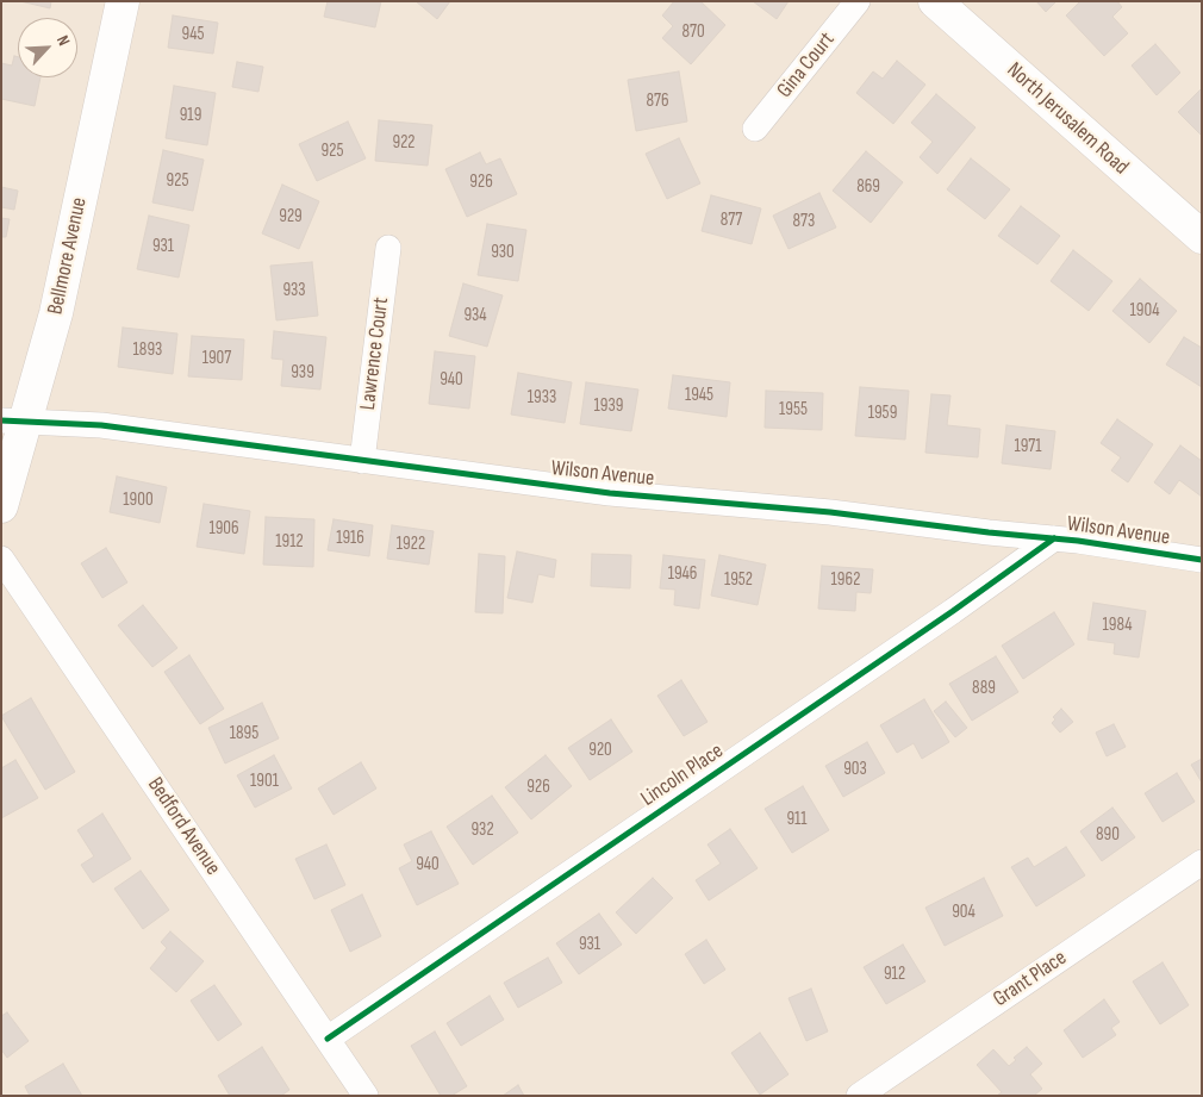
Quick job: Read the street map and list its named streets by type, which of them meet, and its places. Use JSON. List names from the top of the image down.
{
  "streets": {
    "main road": ["North Jerusalem Road", "Bellmore Avenue"],
    "street": [
      "Gina Court",
      "Lawrence Court",
      "Wilson Avenue",
      "Lincoln Place",
      "Bedford Avenue",
      "Grant Place"
    ]
  },
  "crossings": [
    ["Bellmore Avenue", "Wilson Avenue"],
    ["Lawrence Court", "Wilson Avenue"],
    ["Wilson Avenue", "Lincoln Place"],
    ["Lincoln Place", "Bedford Avenue"]
  ],
  "house_numbers": [
    "870",
    "945",
    "876",
    "919",
    "922",
    "925",
    "925",
    "926",
    "869",
    "929",
    "877",
    "873",
    "931",
    "930",
    "933",
    "1904",
    "934",
    "1893",
    "1907",
    "939",
    "940",
    "1945",
    "1933",
    "1939",
    "1955",
    "1959",
    "1971",
    "1900",
    "1906",
    "1916",
    "1912",
    "1922",
    "1946",
    "1952",
    "1962",
    "1984",
    "889",
    "1895",
    "920",
    "903",
    "1901",
    "926",
    "911",
    "932",
    "890",
    "940",
    "904",
    "931",
    "912"
  ],
  "north": "top right"
}
